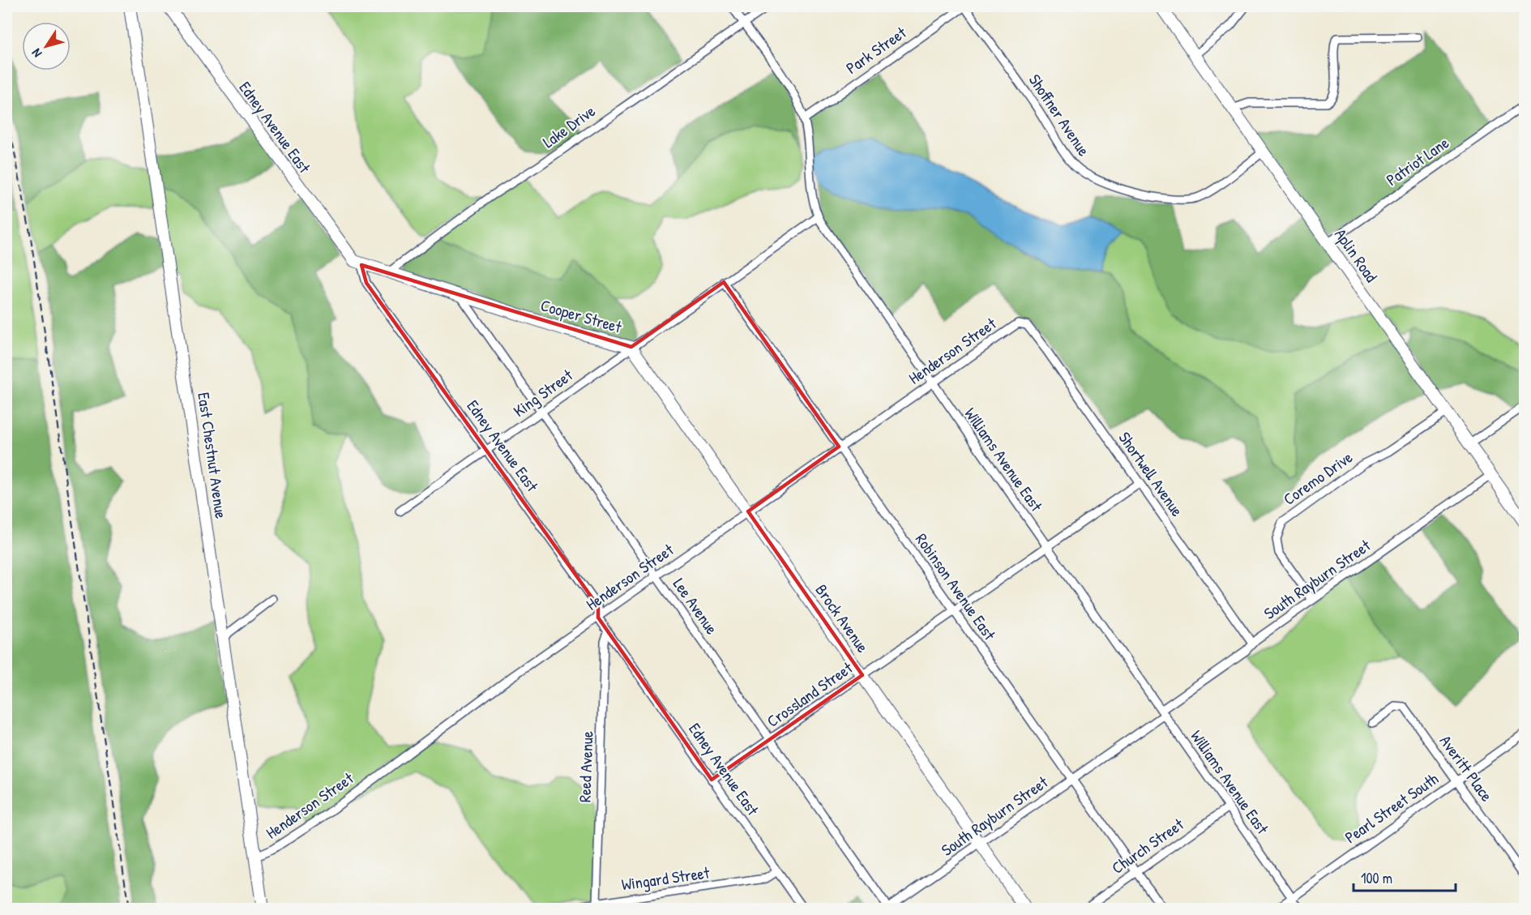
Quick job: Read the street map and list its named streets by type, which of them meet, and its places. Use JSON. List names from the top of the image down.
{
  "streets": {
    "street": [
      "Park Street",
      "Shoffner Avenue",
      "Lake Drive",
      "Edney Avenue East",
      "Patriot Lane",
      "Aplin Road",
      "Cooper Street",
      "Henderson Street",
      "King Street",
      "East Chestnut Avenue",
      "Williams Avenue East",
      "Shortwell Avenue",
      "Coremo Drive",
      "South Rayburn Street",
      "Robinson Avenue East",
      "Lee Avenue",
      "Brock Avenue",
      "Crossland Street",
      "Reed Avenue",
      "Averitt Place",
      "Pearl Street South",
      "Church Street",
      "Wingard Street"
    ]
  },
  "crossings": [
    ["Park Street", "Shoffner Avenue"],
    ["Park Street", "Williams Avenue East"],
    ["Shoffner Avenue", "Aplin Road"],
    ["Lake Drive", "Cooper Street"],
    ["Lake Drive", "Williams Avenue East"],
    ["Edney Avenue East", "Cooper Street"],
    ["Edney Avenue East", "Henderson Street"],
    ["Edney Avenue East", "King Street"],
    ["Edney Avenue East", "Crossland Street"],
    ["Edney Avenue East", "Reed Avenue"],
    ["Edney Avenue East", "Wingard Street"],
    ["Patriot Lane", "Aplin Road"],
    ["Aplin Road", "Coremo Drive"],
    ["Aplin Road", "South Rayburn Street"],
    ["Cooper Street", "King Street"],
    ["Cooper Street", "Williams Avenue East"],
    ["Cooper Street", "Robinson Avenue East"],
    ["Cooper Street", "Lee Avenue"],
    ["Cooper Street", "Brock Avenue"],
    ["Henderson Street", "East Chestnut Avenue"],
    ["Henderson Street", "Williams Avenue East"],
    ["Henderson Street", "Shortwell Avenue"],
    ["Henderson Street", "Robinson Avenue East"],
    ["Henderson Street", "Lee Avenue"],
    ["Henderson Street", "Brock Avenue"],
    ["King Street", "Lee Avenue"],
    ["King Street", "Brock Avenue"],
    ["Williams Avenue East", "South Rayburn Street"],
    ["Williams Avenue East", "Crossland Street"],
    ["Williams Avenue East", "Pearl Street South"],
    ["Williams Avenue East", "Church Street"],
    ["Shortwell Avenue", "South Rayburn Street"],
    ["Shortwell Avenue", "Crossland Street"],
    ["Coremo Drive", "South Rayburn Street"],
    ["South Rayburn Street", "Robinson Avenue East"],
    ["South Rayburn Street", "Lee Avenue"],
    ["South Rayburn Street", "Brock Avenue"],
    ["Robinson Avenue East", "Crossland Street"],
    ["Robinson Avenue East", "Church Street"],
    ["Lee Avenue", "Crossland Street"],
    ["Brock Avenue", "Crossland Street"],
    ["Reed Avenue", "Wingard Street"],
    ["Averitt Place", "Pearl Street South"]
  ],
  "scale_bar": "100 m",
  "north": "bottom left"
}
